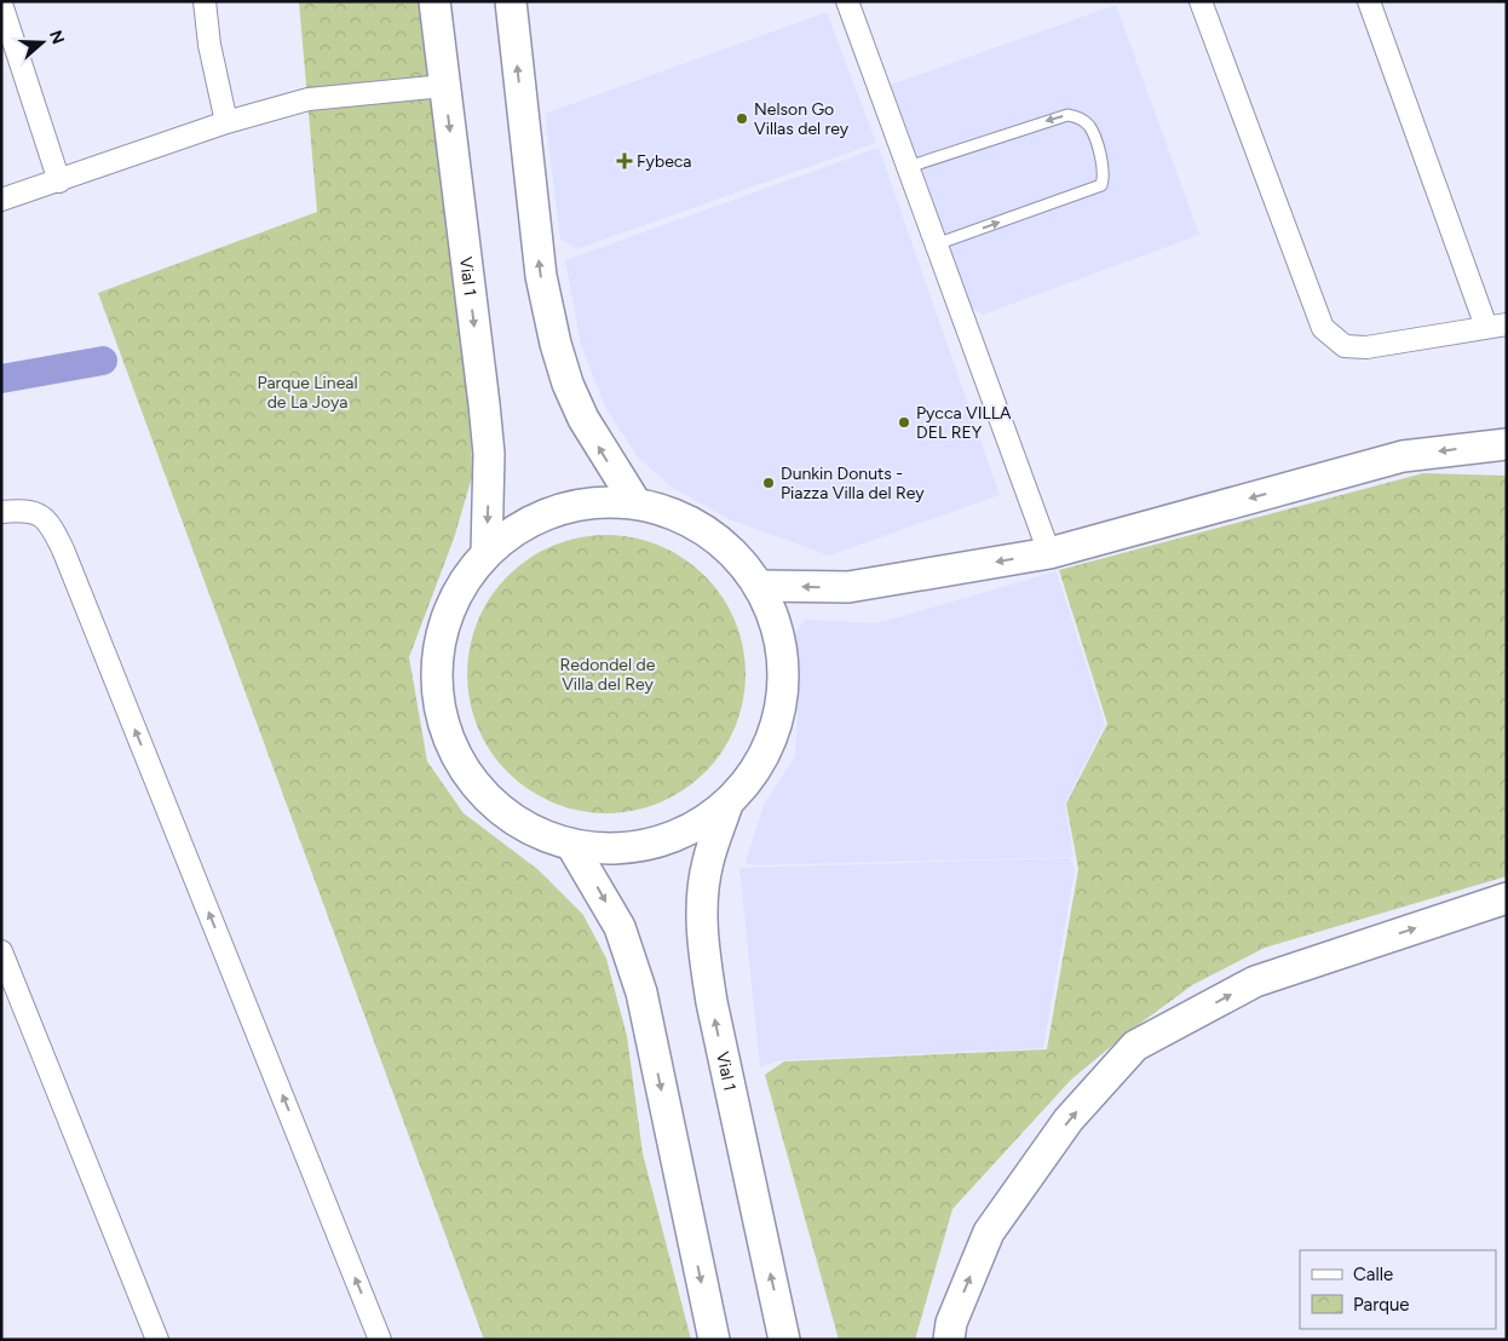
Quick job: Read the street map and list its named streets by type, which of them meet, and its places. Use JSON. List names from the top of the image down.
{
  "streets": {
    "street": ["Vial 1"]
  },
  "parks": ["Parque Lineal de La Joya", "Redondel de Villa del Rey"],
  "places": {
    "other": ["Nelson Go Villas del rey", "Pycca VILLA DEL REY", "Dunkin Donuts - Piazza Villa del Rey"],
    "health": ["Fybeca"]
  },
  "legend": ["Calle", "Parque"],
  "north": "right"
}
